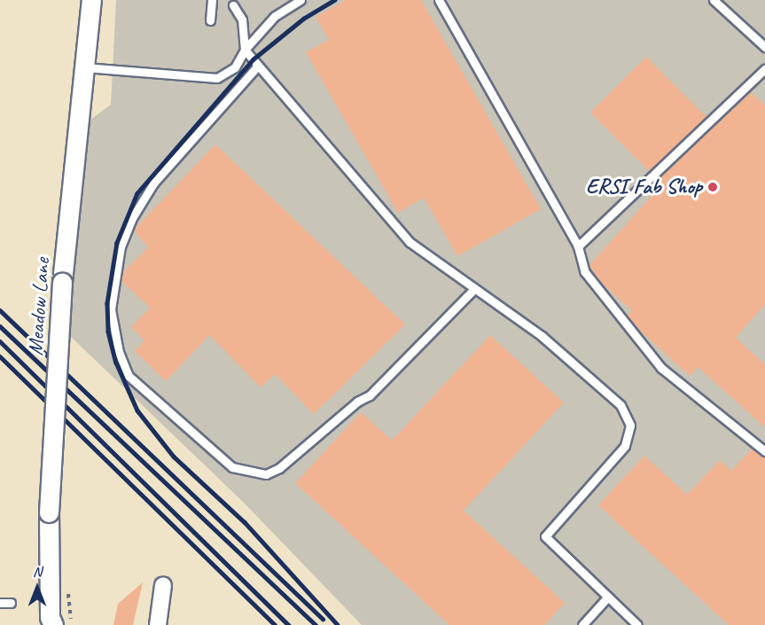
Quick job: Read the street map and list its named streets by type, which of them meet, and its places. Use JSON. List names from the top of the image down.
{
  "streets": {
    "street": ["Meadow Lane"]
  },
  "places": ["ERSI Fab Shop"],
  "north": "top"
}
